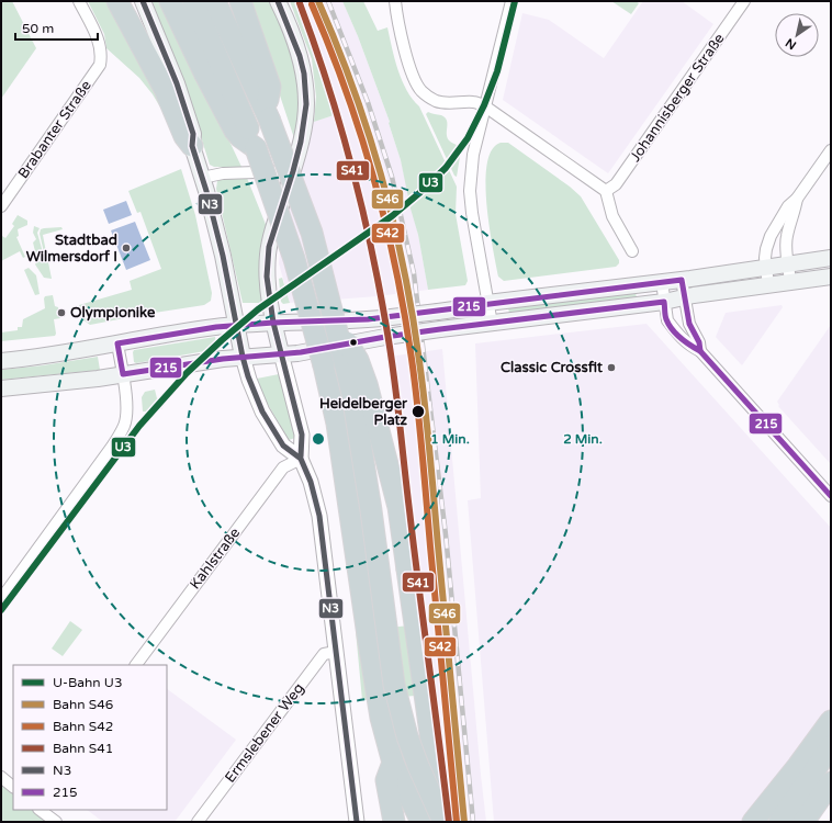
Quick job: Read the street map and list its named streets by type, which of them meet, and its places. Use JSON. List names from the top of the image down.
{
  "streets": {
    "street": [
      "Johannisberger Straße",
      "Brabanter Straße",
      "Kahlstraße",
      "Ermslebener Weg"
    ]
  },
  "places": [
    "Stadtbad Wilmersdorf I",
    "Olympionike",
    "Classic Crossfit",
    "Heidelberger Platz"
  ],
  "lines": [
    "metro line U3",
    "rail line S46",
    "transit line N3",
    "rail line S41",
    "rail line S42",
    "transit line 215"
  ],
  "legend": [
    "U-Bahn U3",
    "Bahn S46",
    "Bahn S42",
    "Bahn S41",
    "N3",
    "215"
  ],
  "scale_bar": "50 m",
  "north": "bottom left",
  "rings": ["1 Min.", "2 Min."]
}
